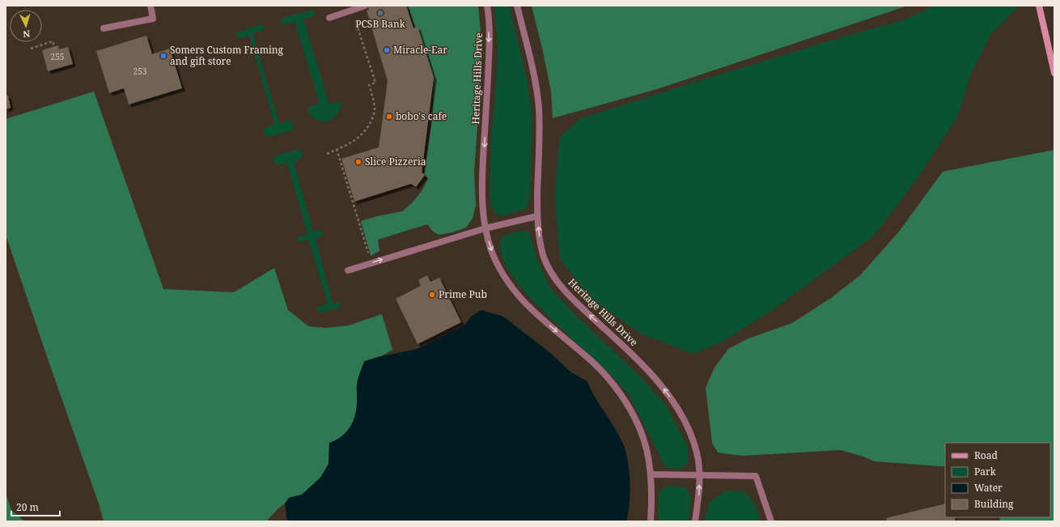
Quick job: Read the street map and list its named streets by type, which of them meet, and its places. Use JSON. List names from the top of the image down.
{
  "streets": {
    "street": ["Heritage Hills Drive"]
  },
  "places": [
    "PCSB Bank",
    "Miracle-Ear",
    "Somers Custom Framing and gift store",
    "bobo's cafe",
    "Slice Pizzeria",
    "Prime Pub"
  ],
  "house_numbers": ["255", "253"],
  "legend": [
    "Road",
    "Park",
    "Water",
    "Building"
  ],
  "scale_bar": "20 m",
  "north": "bottom"
}
